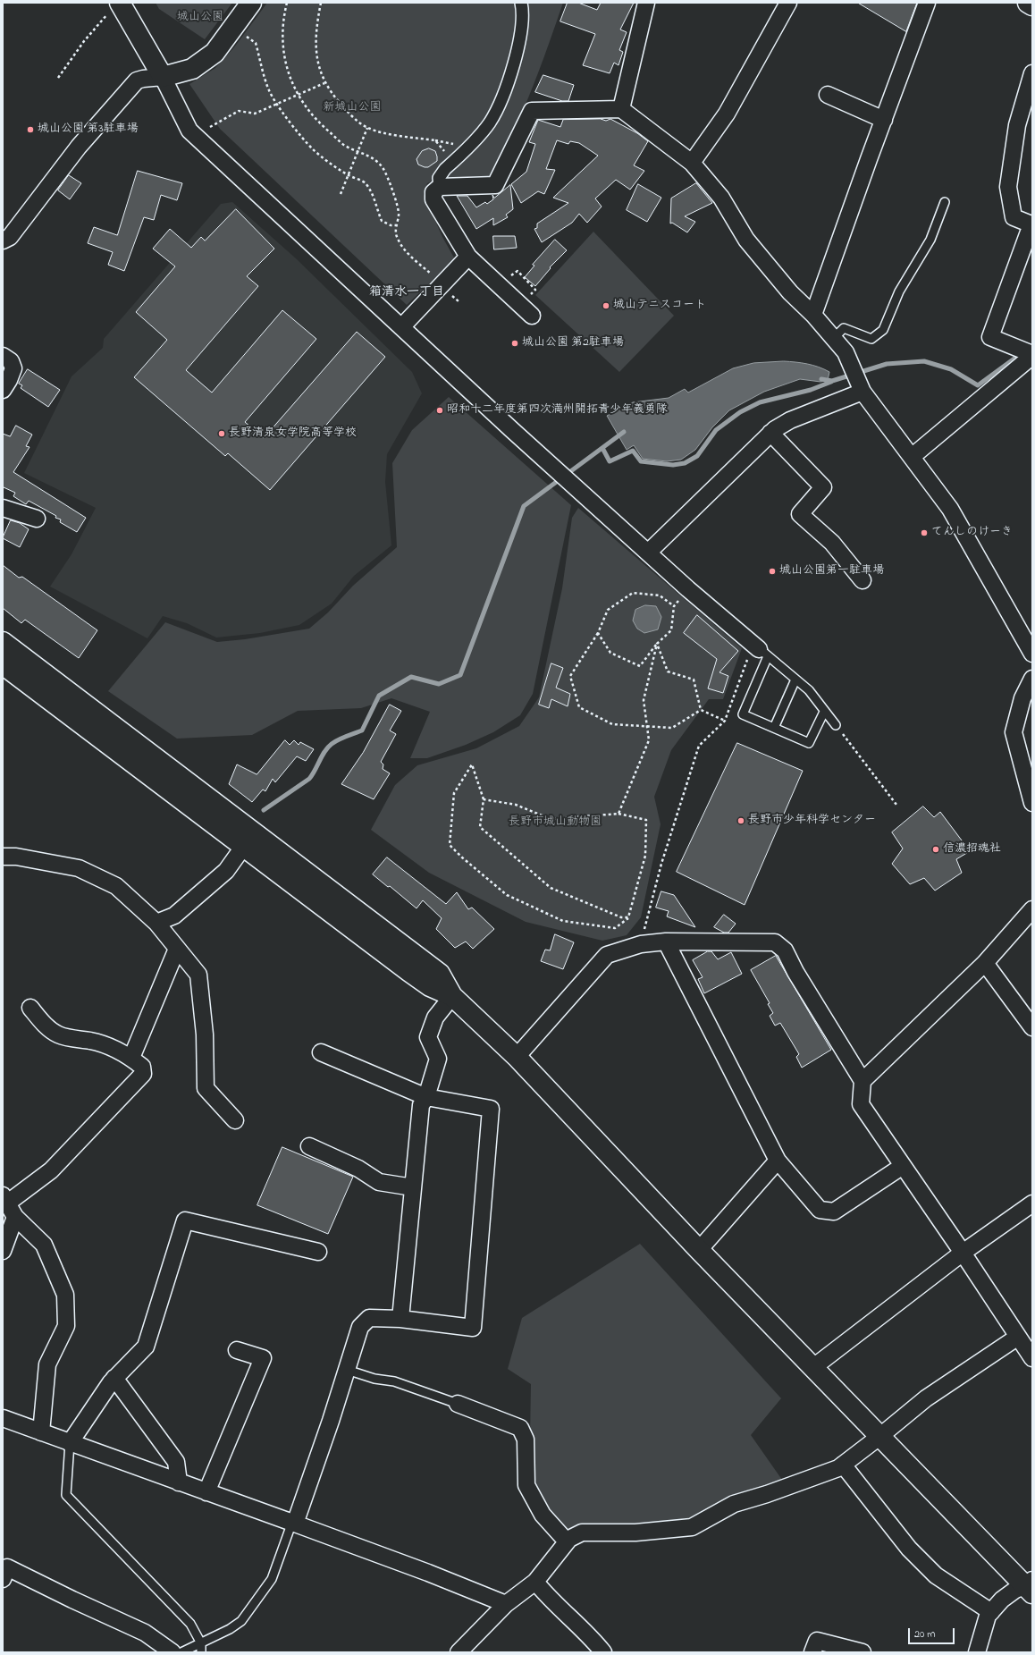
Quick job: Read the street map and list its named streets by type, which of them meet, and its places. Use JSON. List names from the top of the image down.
{
  "districts": ["箱清水一丁目"],
  "parks": ["城山公園", "新城山公園", "長野市城山動物園"],
  "places": [
    "城山公園 第3駐車場",
    "城山テニスコート",
    "城山公園 第2駐車場",
    "昭和十二年度第四次満州開拓青少年義勇隊",
    "長野清泉女学院高等学校",
    "てんしのけーき",
    "城山公園第一駐車場",
    "長野市少年科学センター",
    "信濃招魂社"
  ],
  "scale_bar": "20 m"
}
